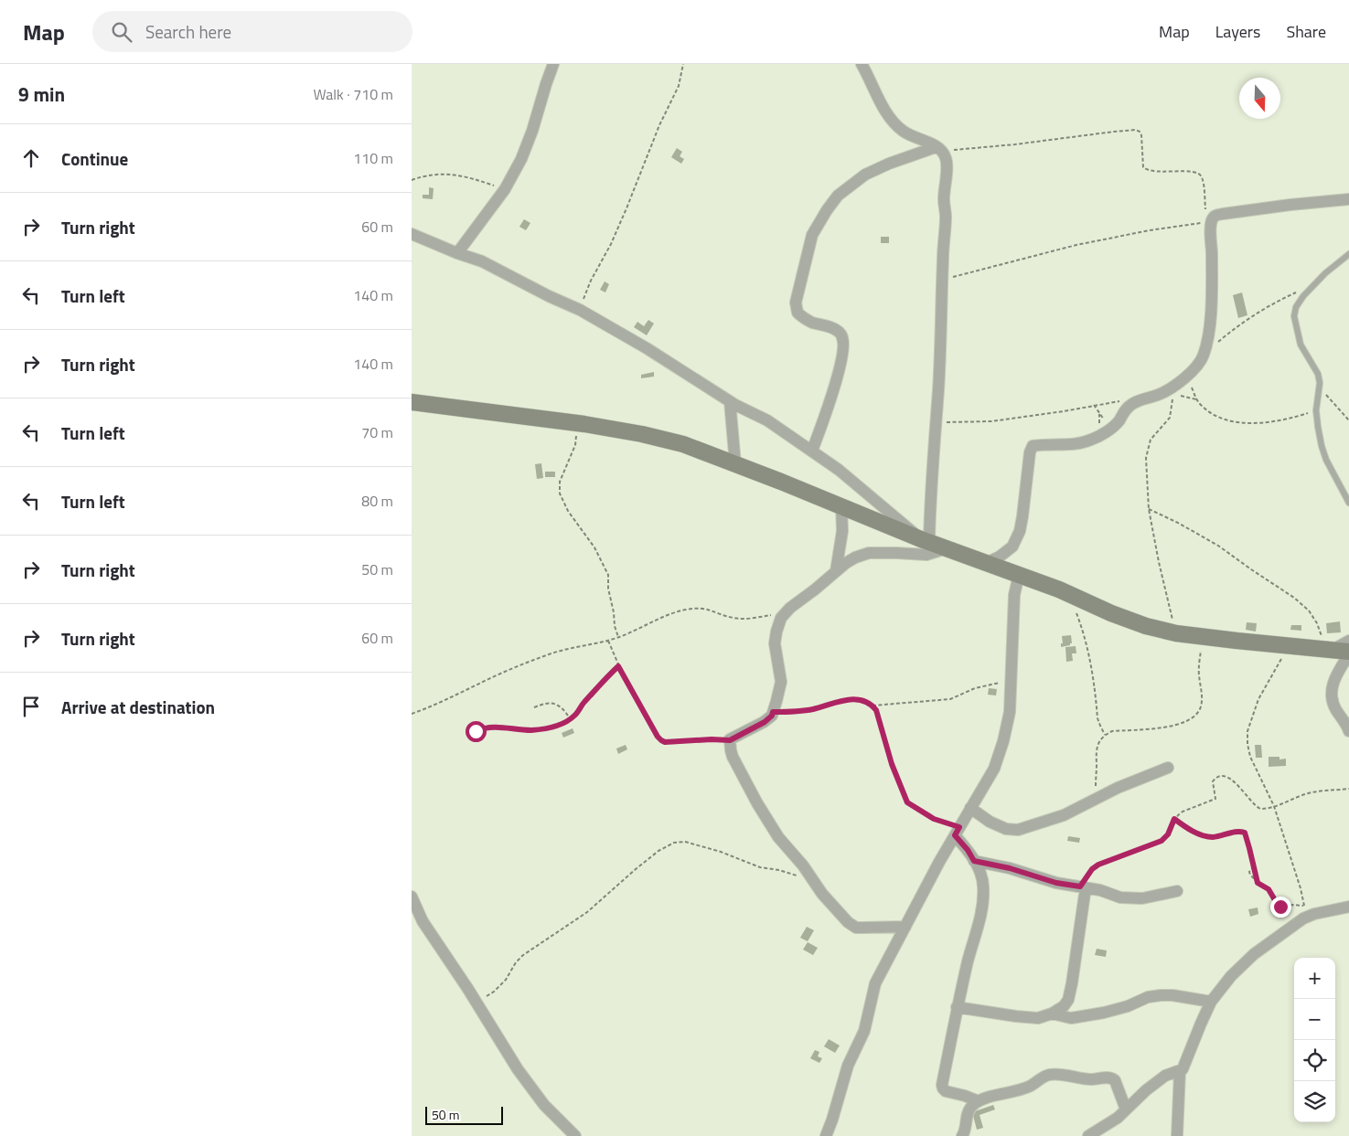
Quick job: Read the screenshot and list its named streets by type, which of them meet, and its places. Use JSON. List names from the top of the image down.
{
  "scale_bar": "50 m",
  "north": "bottom",
  "page": {
    "header": "Map",
    "search": "Search here",
    "nav": ["Map", "Layers", "Share"],
    "heading": ["9 min", "Walk · 710 m"],
    "list": [
      ["Continue", "110 m"],
      ["Turn right", "60 m"],
      ["Turn left", "140 m"],
      ["Turn right", "140 m"],
      ["Turn left", "70 m"],
      ["Turn left", "80 m"],
      ["Turn right", "50 m"],
      ["Turn right", "60 m"],
      "Arrive at destination"
    ],
    "map_buttons": ["+", "−"],
    "scale": "50 m"
  }
}
